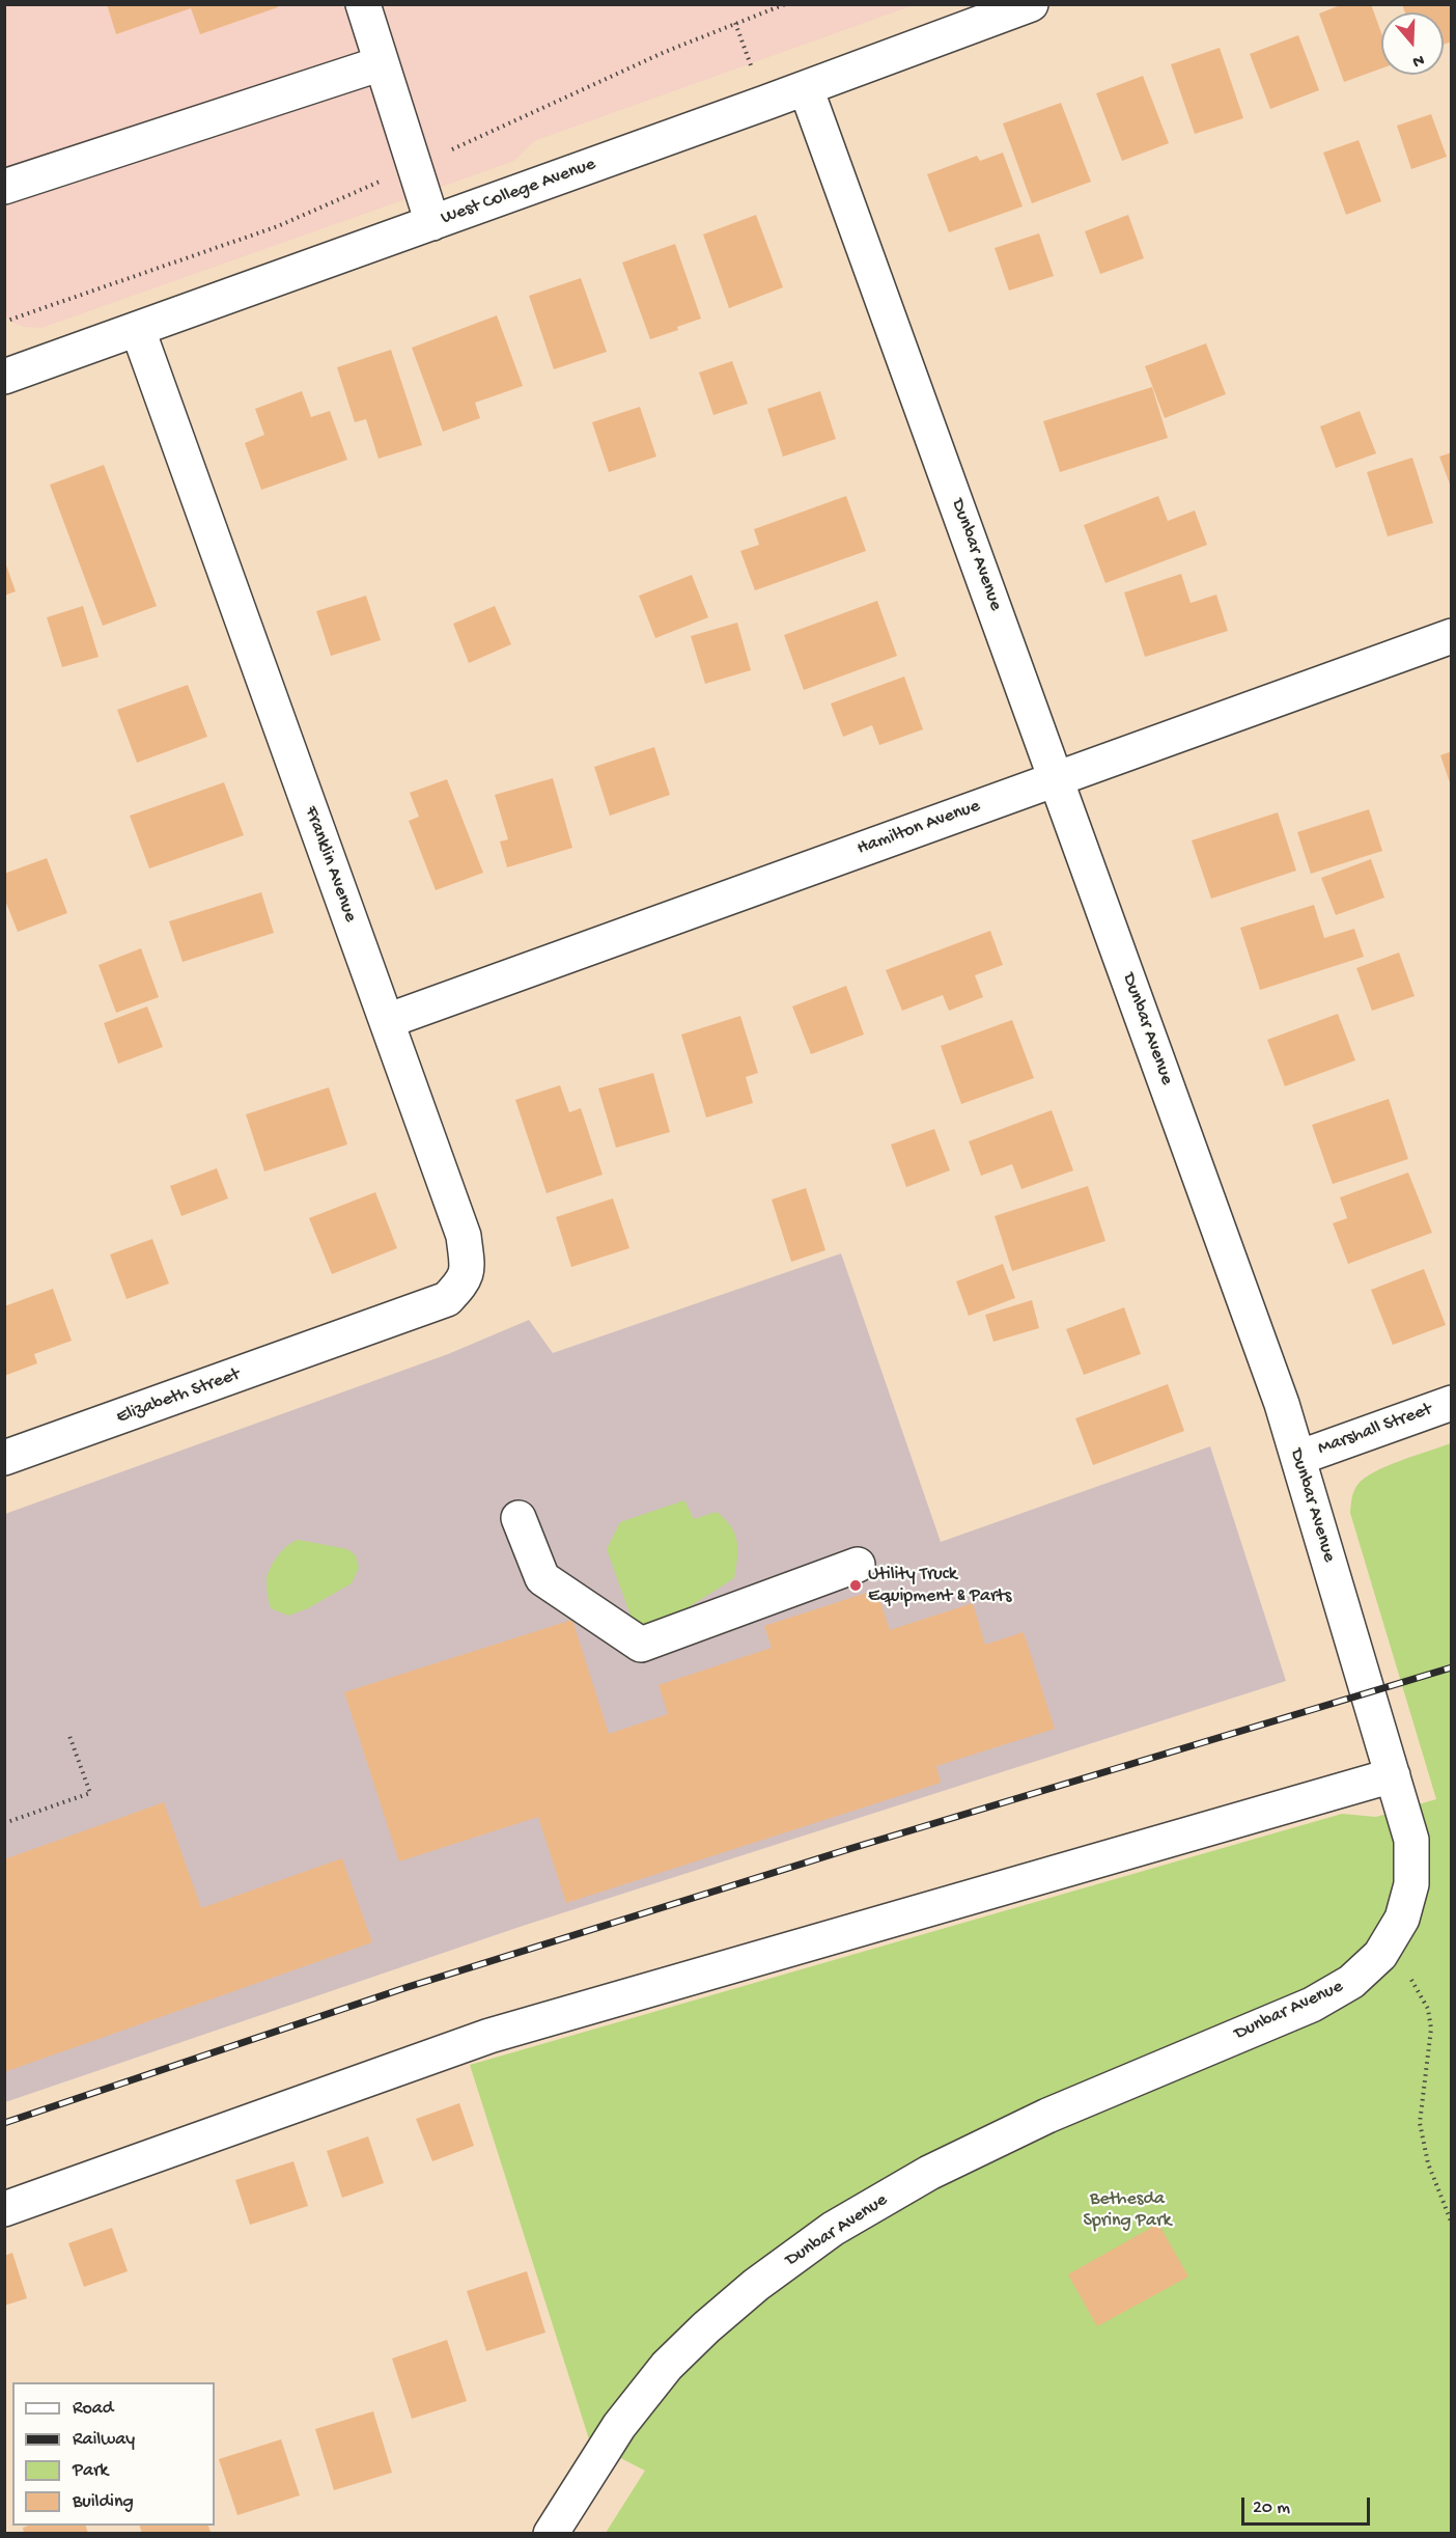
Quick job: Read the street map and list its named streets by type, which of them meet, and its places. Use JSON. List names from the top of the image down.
{
  "streets": {
    "street": [
      "West College Avenue",
      "Dunbar Avenue",
      "Hamilton Avenue",
      "Franklin Avenue",
      "Elizabeth Street",
      "Marshall Street"
    ]
  },
  "crossings": [
    ["West College Avenue", "Dunbar Avenue"],
    ["West College Avenue", "Franklin Avenue"],
    ["Dunbar Avenue", "Hamilton Avenue"],
    ["Dunbar Avenue", "Marshall Street"],
    ["Hamilton Avenue", "Franklin Avenue"],
    ["Franklin Avenue", "Elizabeth Street"]
  ],
  "parks": ["Bethesda Spring Park"],
  "places": ["Utility Truck Equipment & Parts"],
  "legend": [
    "Road",
    "Railway",
    "Park",
    "Building"
  ],
  "scale_bar": "20 m",
  "north": "bottom"
}
